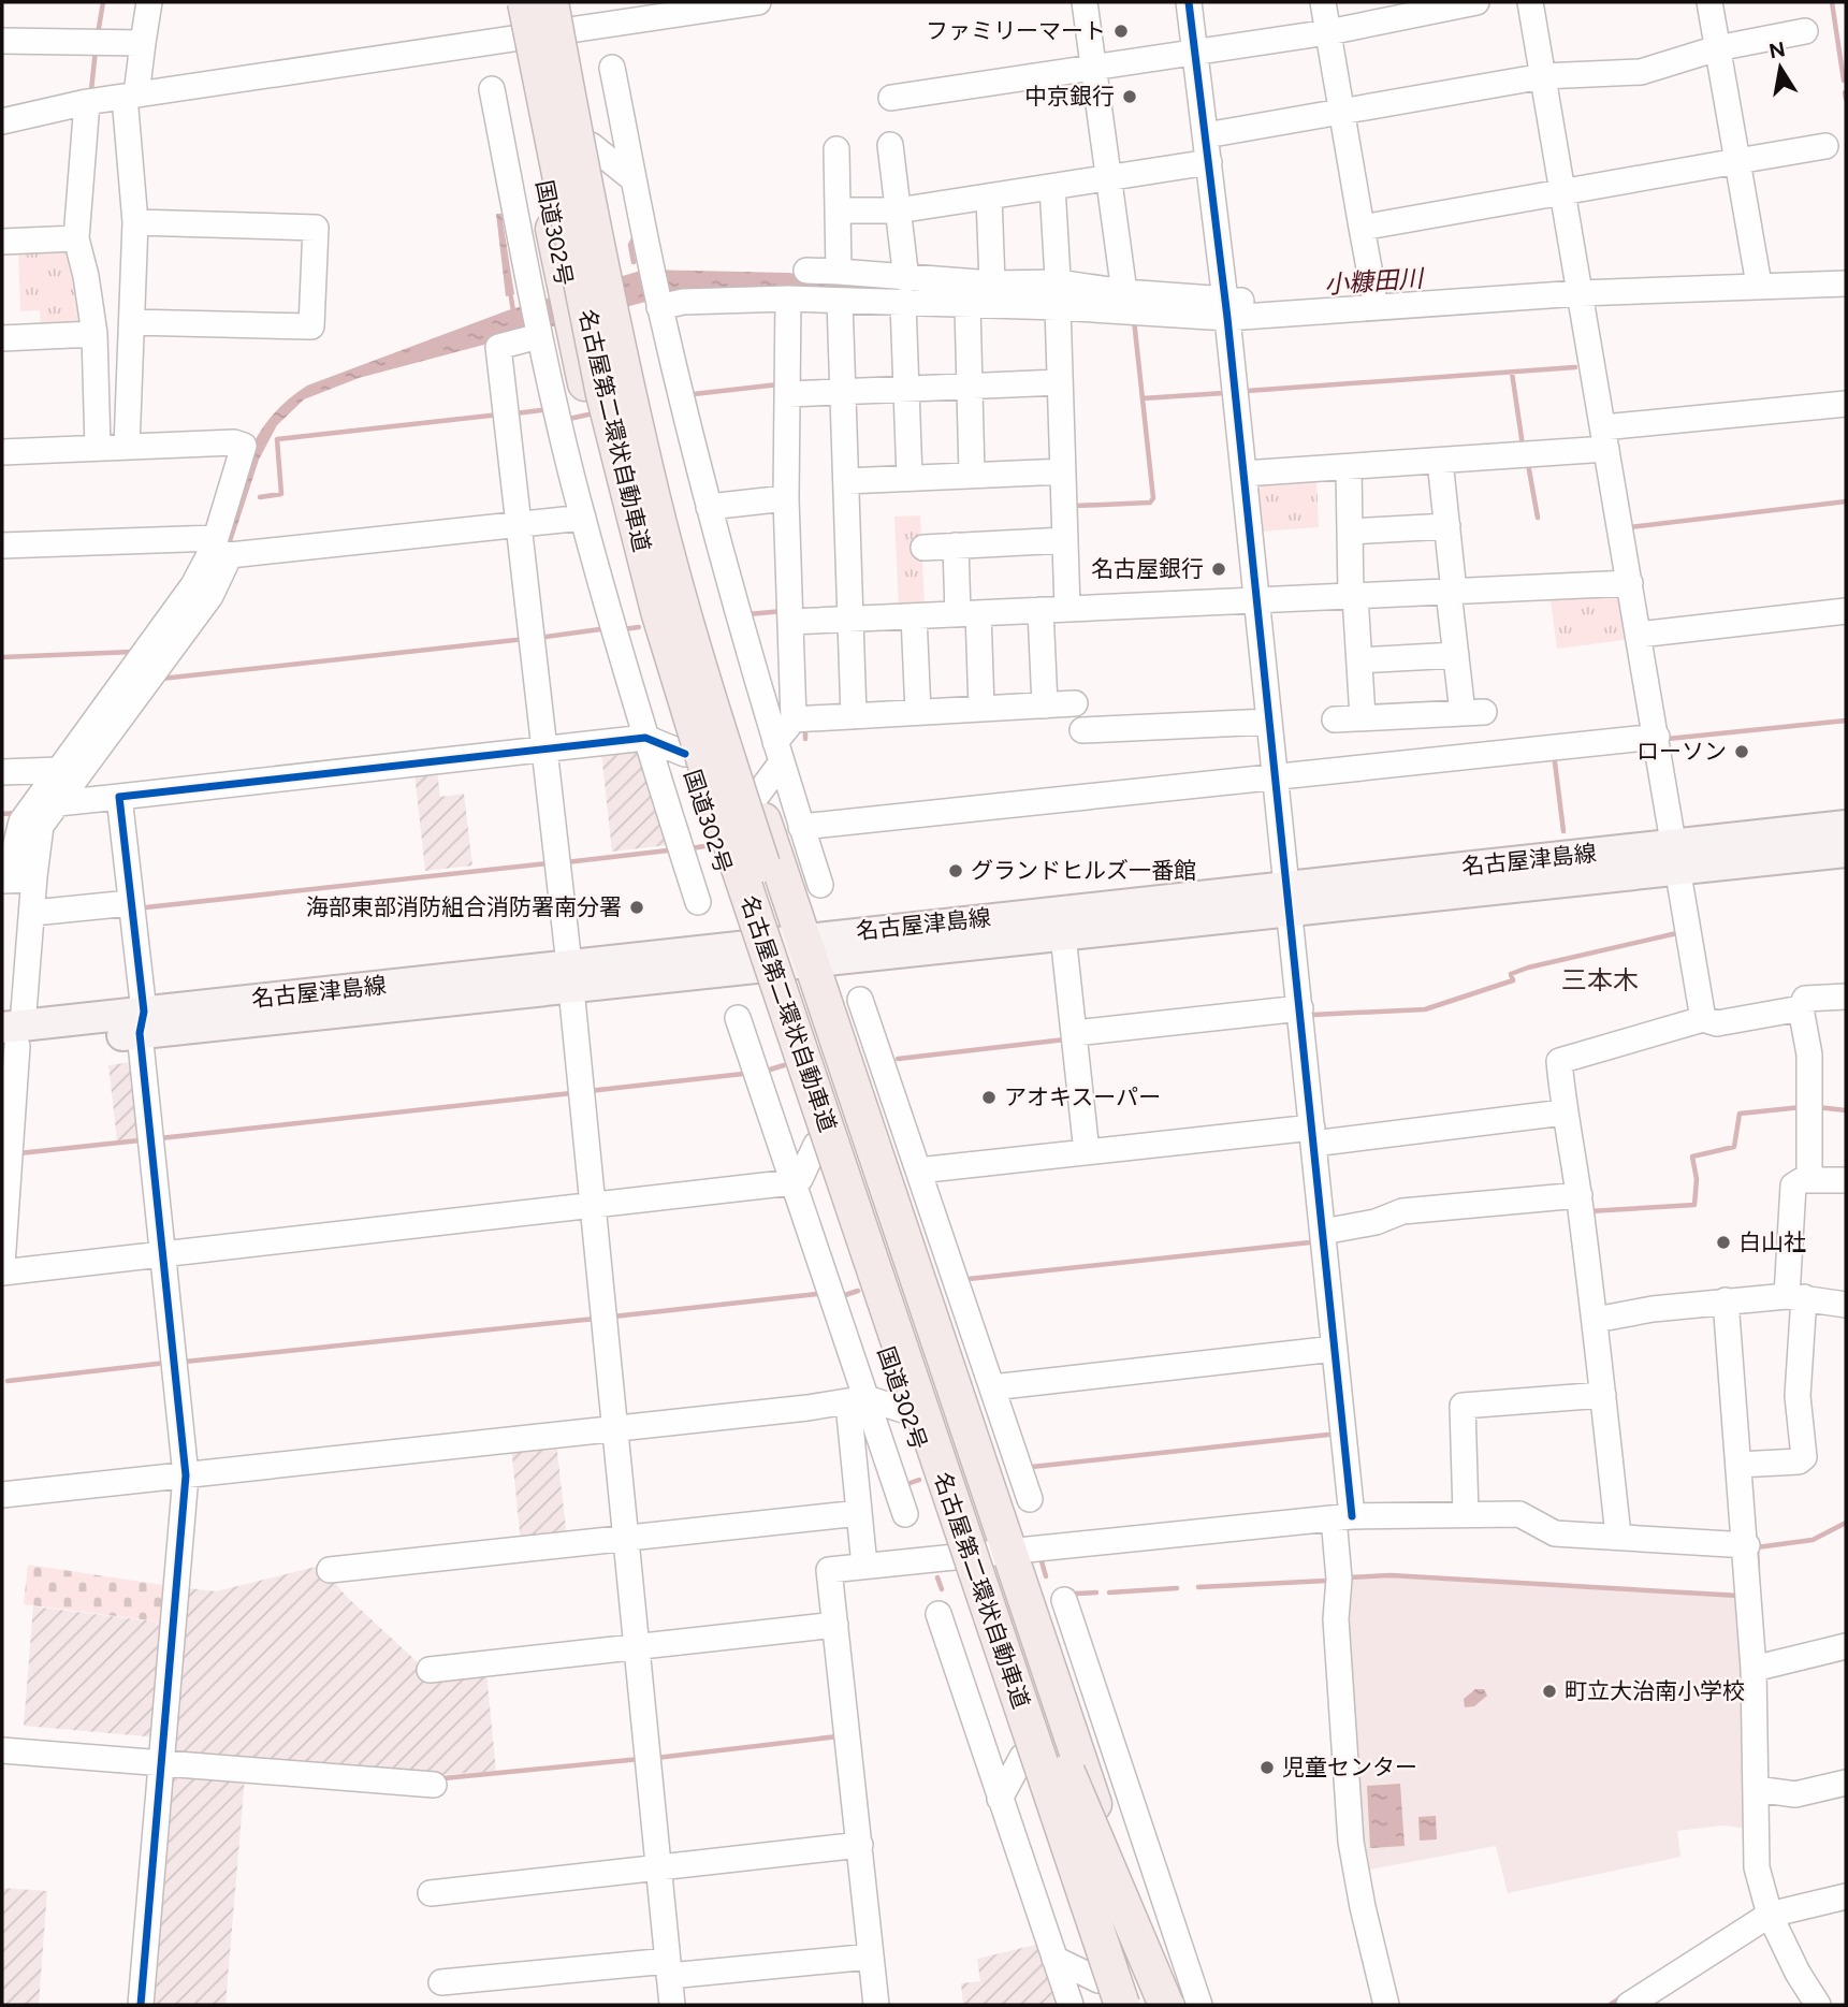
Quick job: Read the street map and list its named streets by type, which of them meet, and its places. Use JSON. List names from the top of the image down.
{
  "streets": {
    "highway": ["国道302号", "名古屋第二環状自動車道"],
    "main road": ["名古屋津島線"]
  },
  "crossings": [
    ["国道302号", "名古屋津島線"]
  ],
  "districts": ["三本木"],
  "water": ["小糠田川"],
  "places": [
    "ファミリーマート",
    "中京銀行",
    "名古屋銀行",
    "ローソン",
    "グランドヒルズ一番館",
    "海部東部消防組合消防署南分署",
    "アオキスーパー",
    "白山社",
    "町立大治南小学校",
    "児童センター"
  ],
  "north": "top"
}
